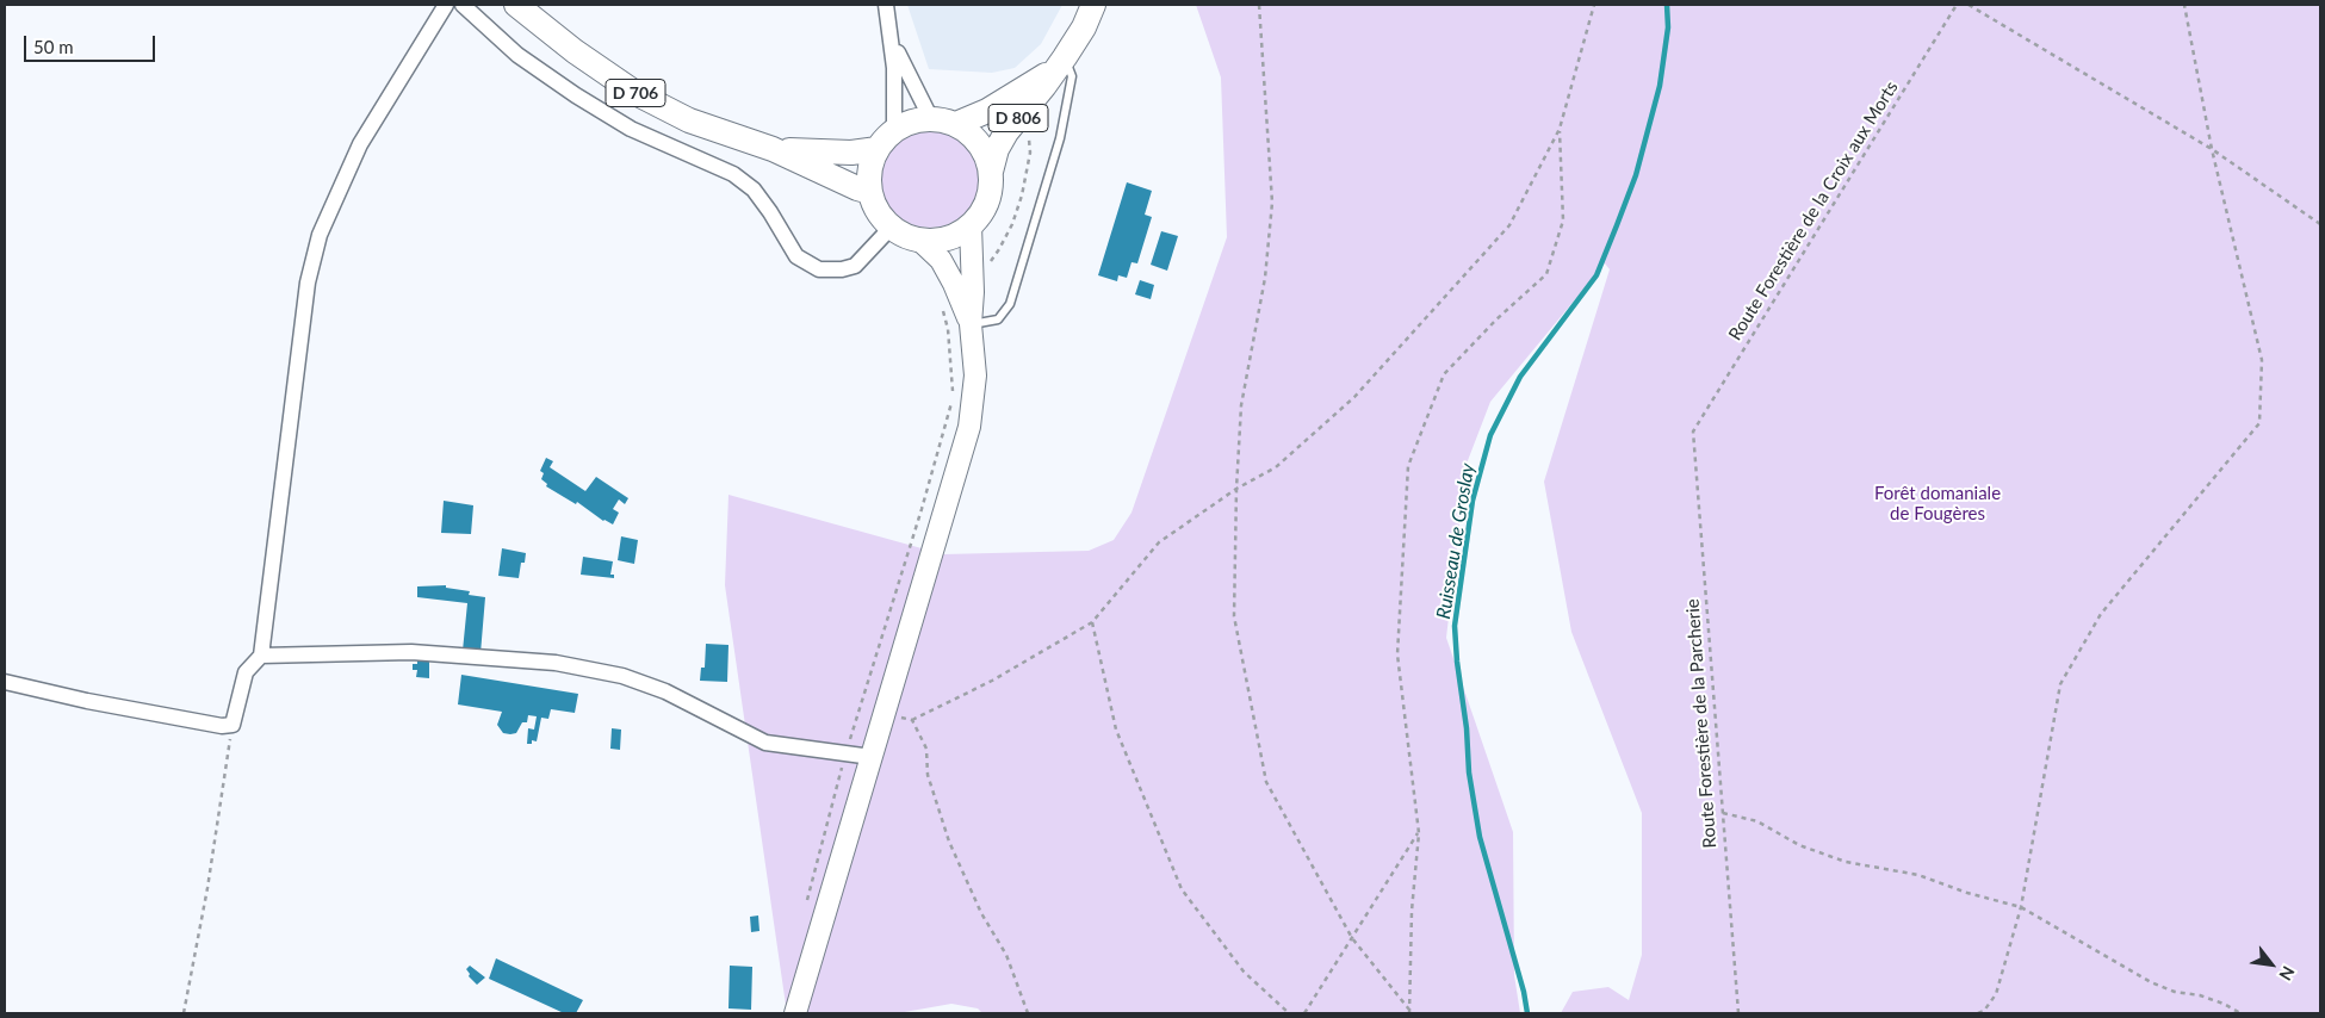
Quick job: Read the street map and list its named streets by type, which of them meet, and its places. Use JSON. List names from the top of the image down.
{
  "streets": {
    "main road": ["D 706", "D 806"],
    "path": ["Route Forestière de la Croix aux Morts", "Route Forestière de la Parcherie"]
  },
  "crossings": [
    ["D 706", "D 806"],
    ["Route Forestière de la Croix aux Morts", "Route Forestière de la Parcherie"]
  ],
  "water": ["Ruisseau de Groslay"],
  "parks": ["Forêt domaniale de Fougères"],
  "scale_bar": "50 m",
  "north": "bottom right"
}
